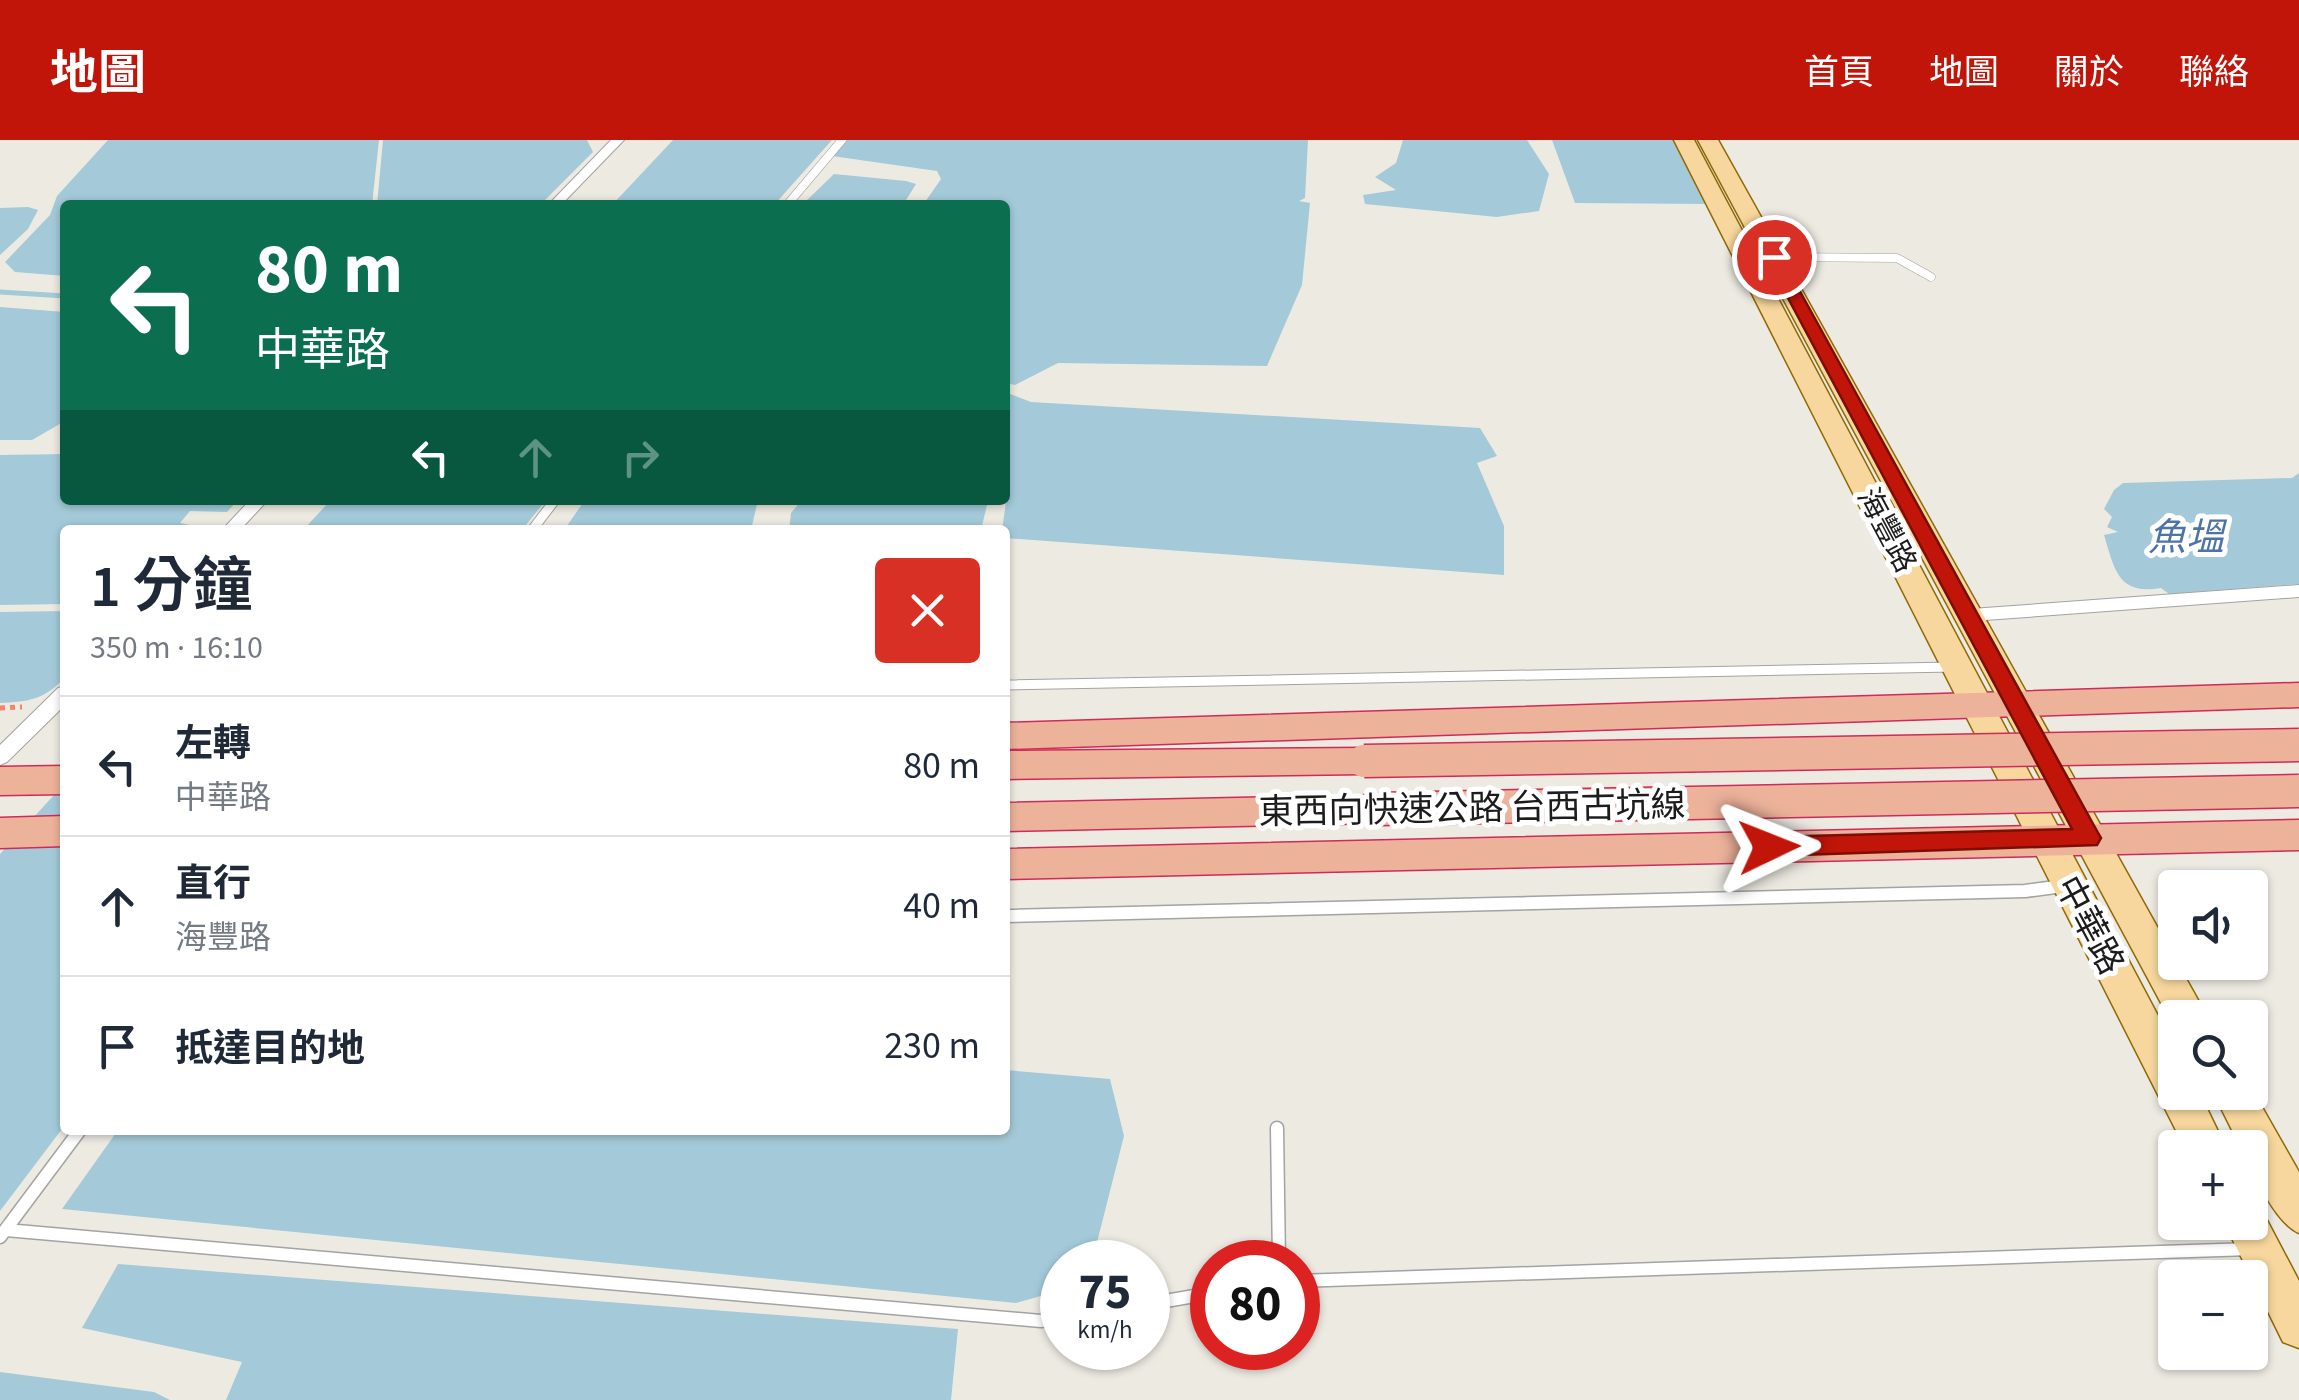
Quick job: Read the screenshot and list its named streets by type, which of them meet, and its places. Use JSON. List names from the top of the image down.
{
  "streets": {
    "highway": ["東西向快速公路 台西古坑線"],
    "main road": ["海豐路", "中華路"]
  },
  "crossings": [
    ["海豐路", "中華路"]
  ],
  "water": ["魚塭"],
  "page": {
    "header": "地圖",
    "nav": [
      "首頁",
      "地圖",
      "關於",
      "聯絡"
    ],
    "turn": ["80 m", "中華路"],
    "heading": ["1 分鐘", "350 m · 16:10"],
    "list": [
      {
        "name": "左轉",
        "note": "中華路",
        "value": "80 m"
      },
      {
        "name": "直行",
        "note": "海豐路",
        "value": "40 m"
      },
      {
        "name": "抵達目的地",
        "value": "230 m"
      }
    ],
    "map_buttons": ["+", "−"],
    "speed": "75 km/h",
    "limit": "80"
  }
}
